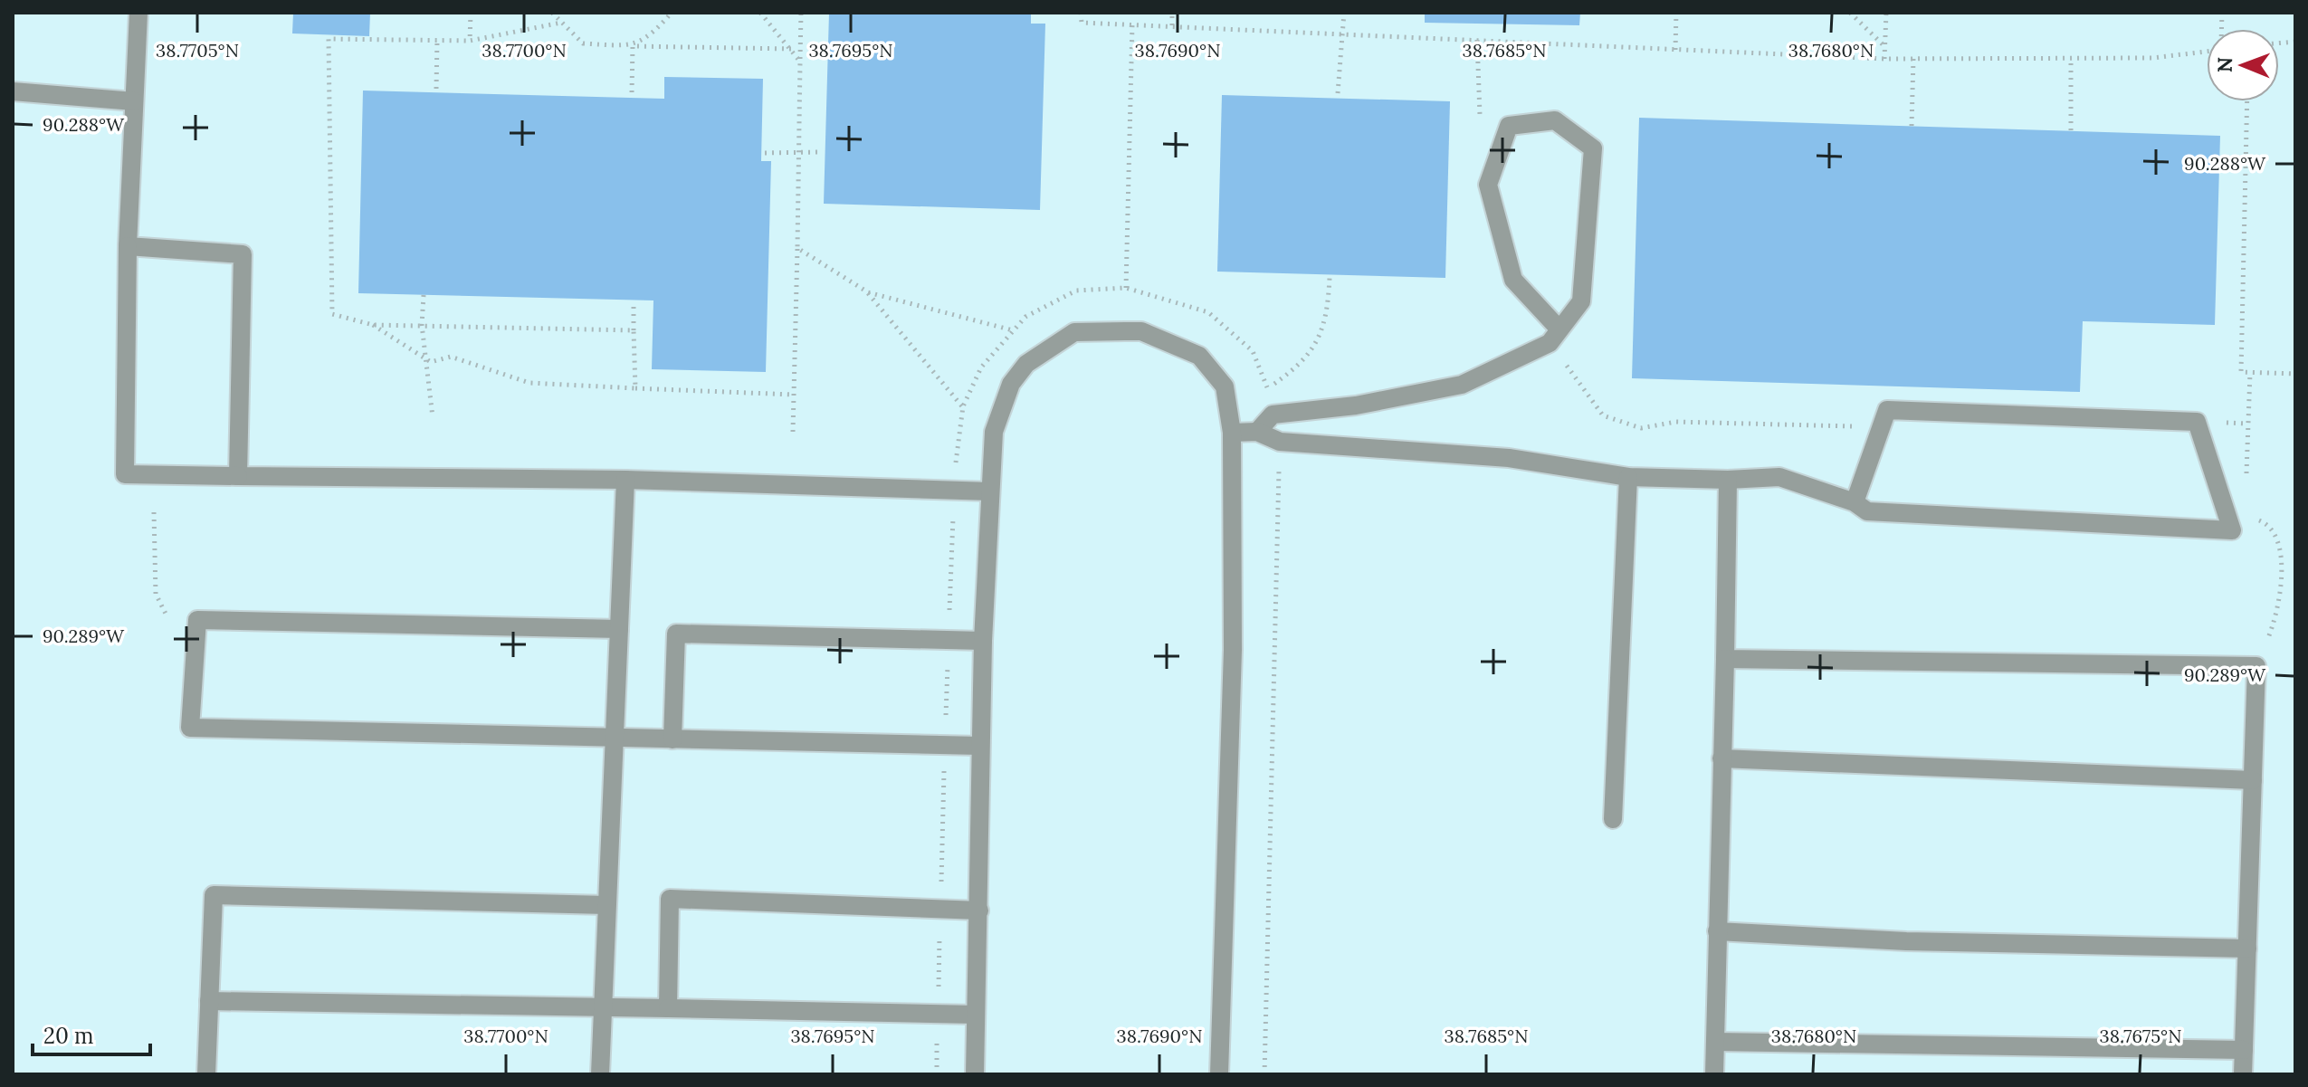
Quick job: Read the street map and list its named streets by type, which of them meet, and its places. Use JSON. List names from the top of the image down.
{
  "scale_bar": "20 m",
  "north": "left",
  "coordinates": [
    "38.7705°N",
    "38.7700°N",
    "38.7695°N",
    "38.7690°N",
    "38.7685°N",
    "38.7680°N",
    "90.288°W",
    "90.289°W",
    "38.7675°N"
  ]
}
